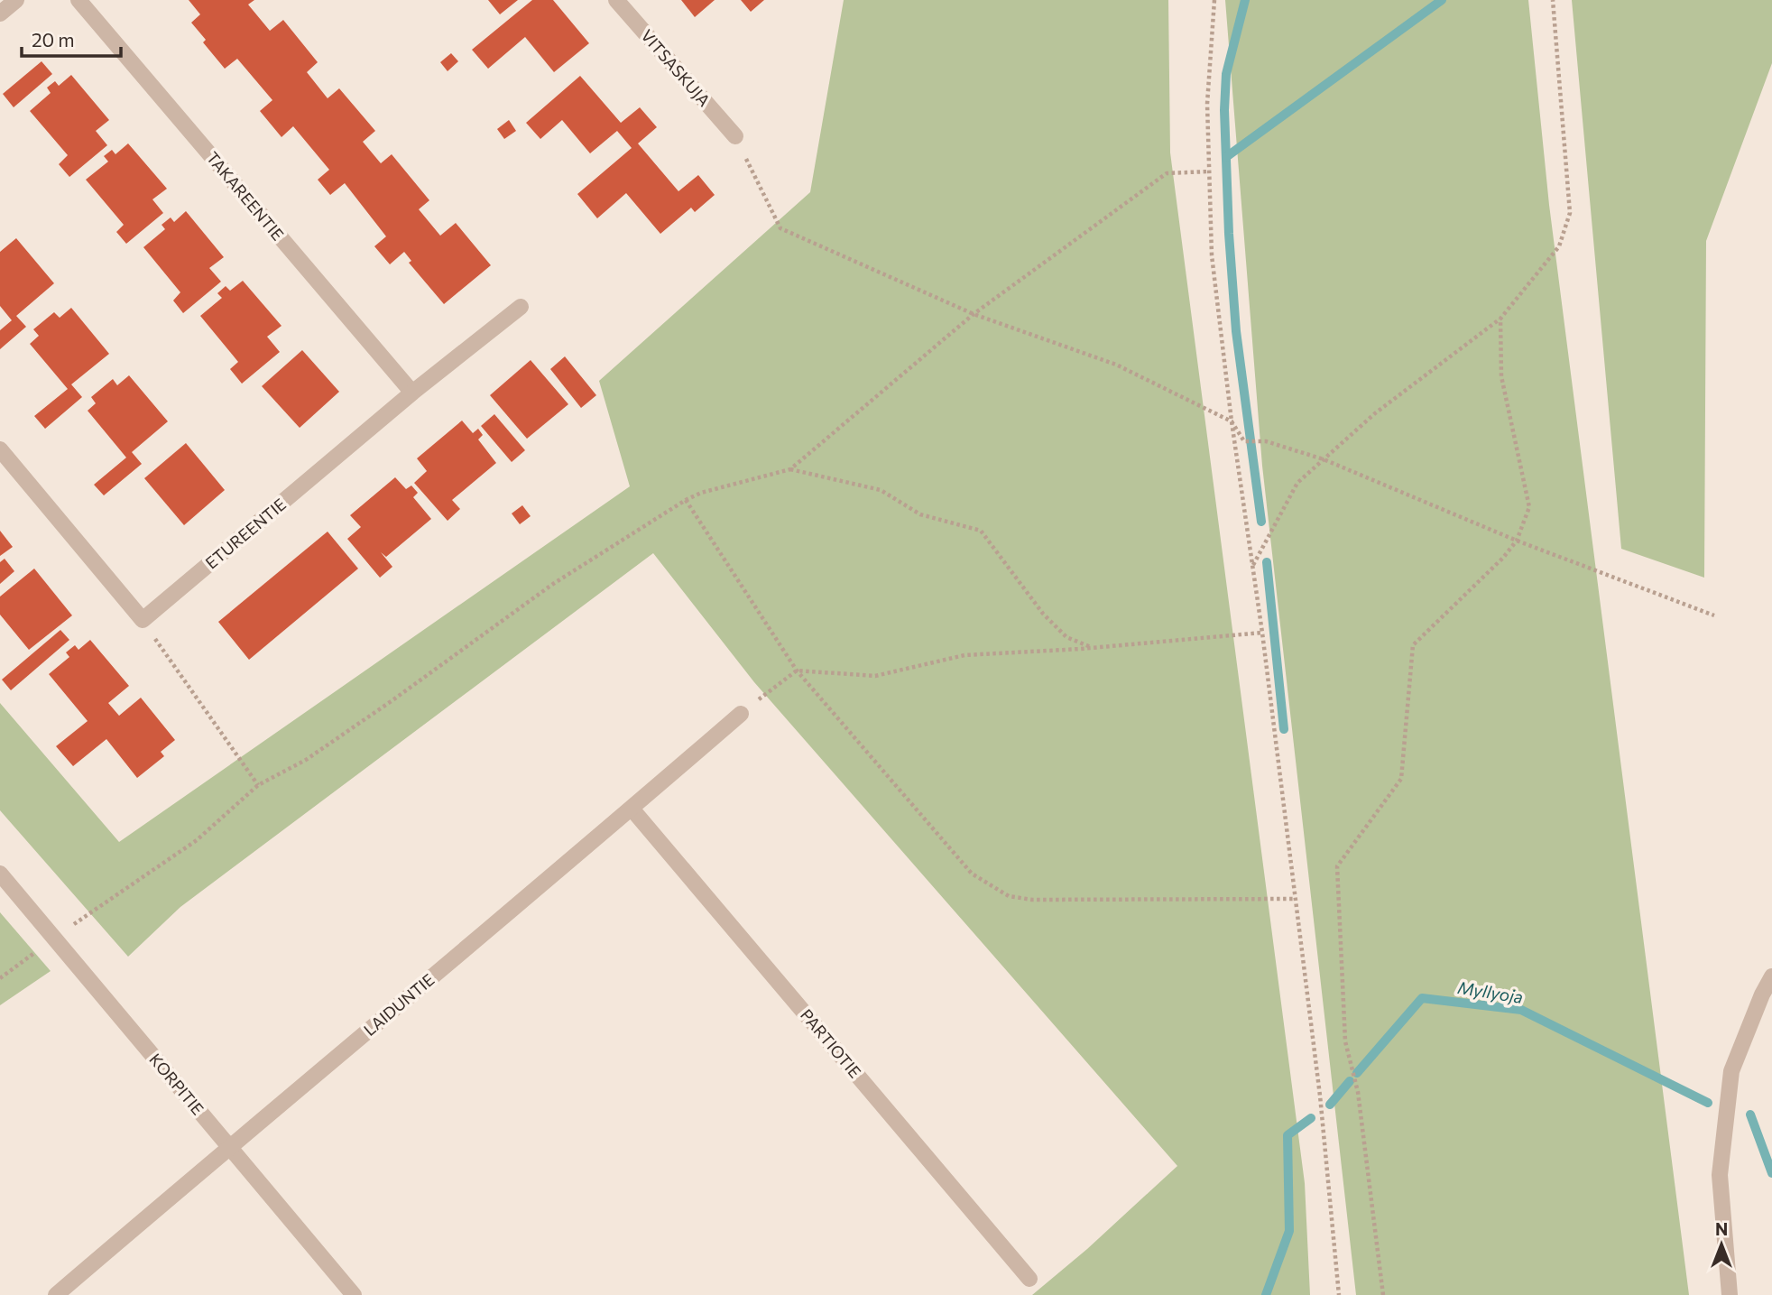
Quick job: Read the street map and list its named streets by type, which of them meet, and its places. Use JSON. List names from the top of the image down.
{
  "streets": {
    "street": [
      "VITSASKUJA",
      "TAKAREENTIE",
      "ETUREENTIE",
      "LAIDUNTIE",
      "PARTIOTIE",
      "KORPITIE"
    ]
  },
  "crossings": [
    ["TAKAREENTIE", "ETUREENTIE"],
    ["LAIDUNTIE", "PARTIOTIE"],
    ["LAIDUNTIE", "KORPITIE"]
  ],
  "water": ["Myllyoja"],
  "scale_bar": "20 m",
  "north": "top"
}
